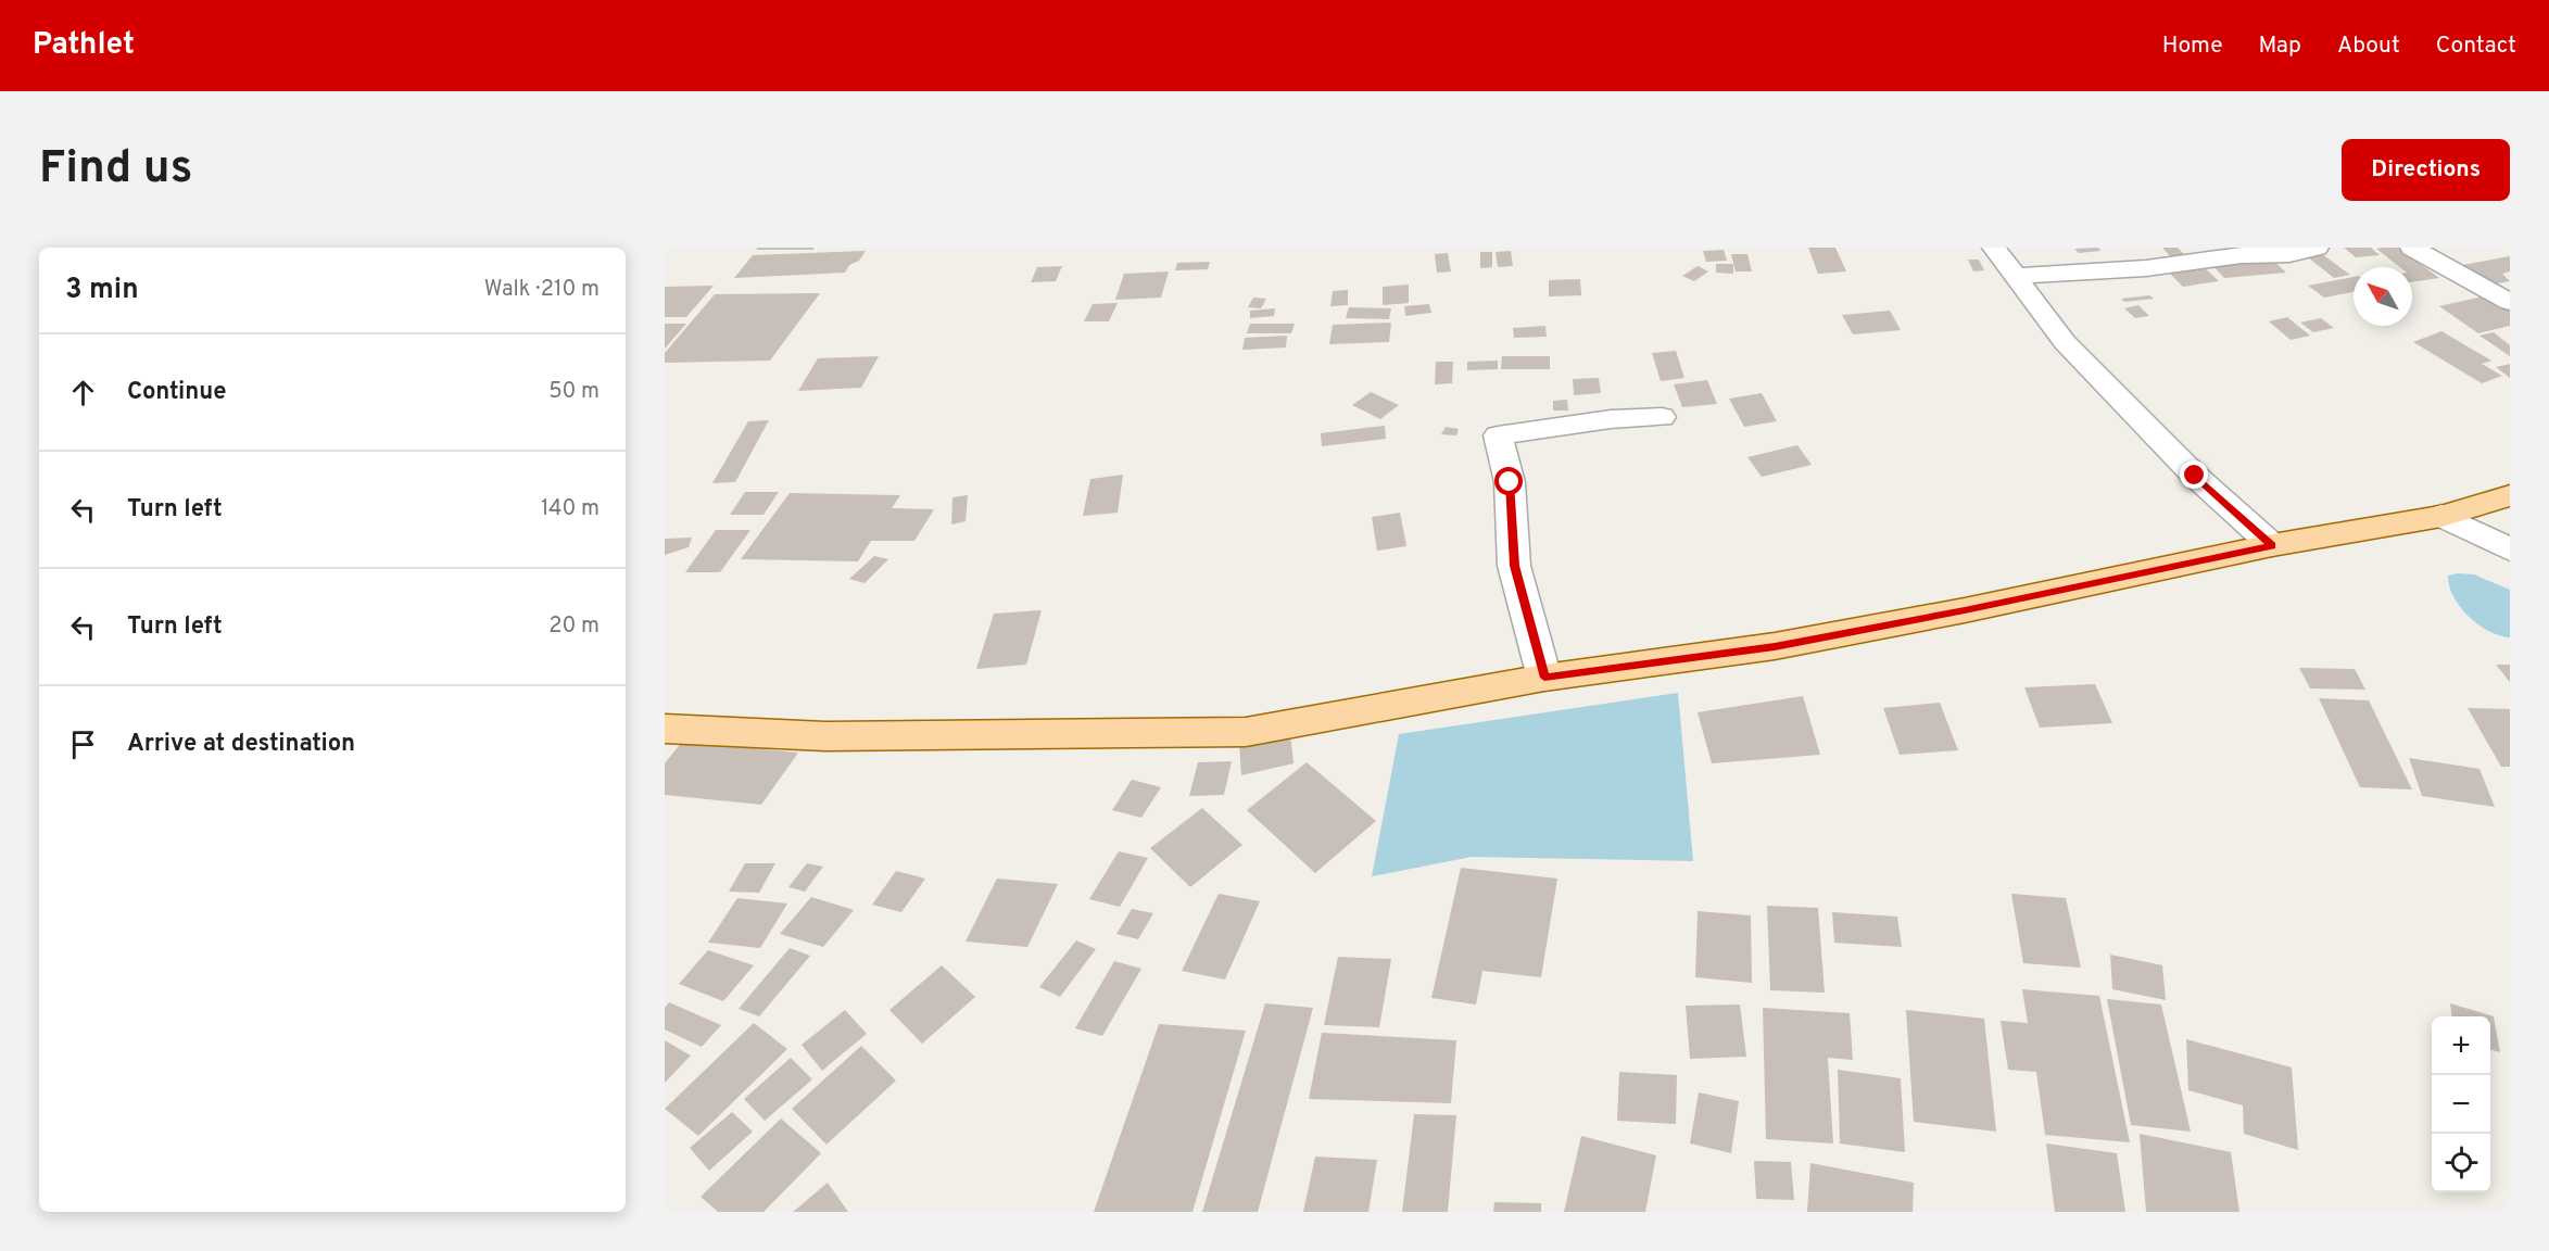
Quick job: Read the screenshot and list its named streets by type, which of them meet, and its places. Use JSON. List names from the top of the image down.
{
  "north": "top left",
  "page": {
    "header": "Pathlet",
    "nav": [
      "Home",
      "Map",
      "About",
      "Contact"
    ],
    "buttons": "Directions",
    "title": "Find us",
    "heading": ["3 min", "Walk · 210 m"],
    "list": [
      ["Continue", "50 m"],
      ["Turn left", "140 m"],
      ["Turn left", "20 m"],
      "Arrive at destination"
    ],
    "map_buttons": ["+", "−"]
  }
}
